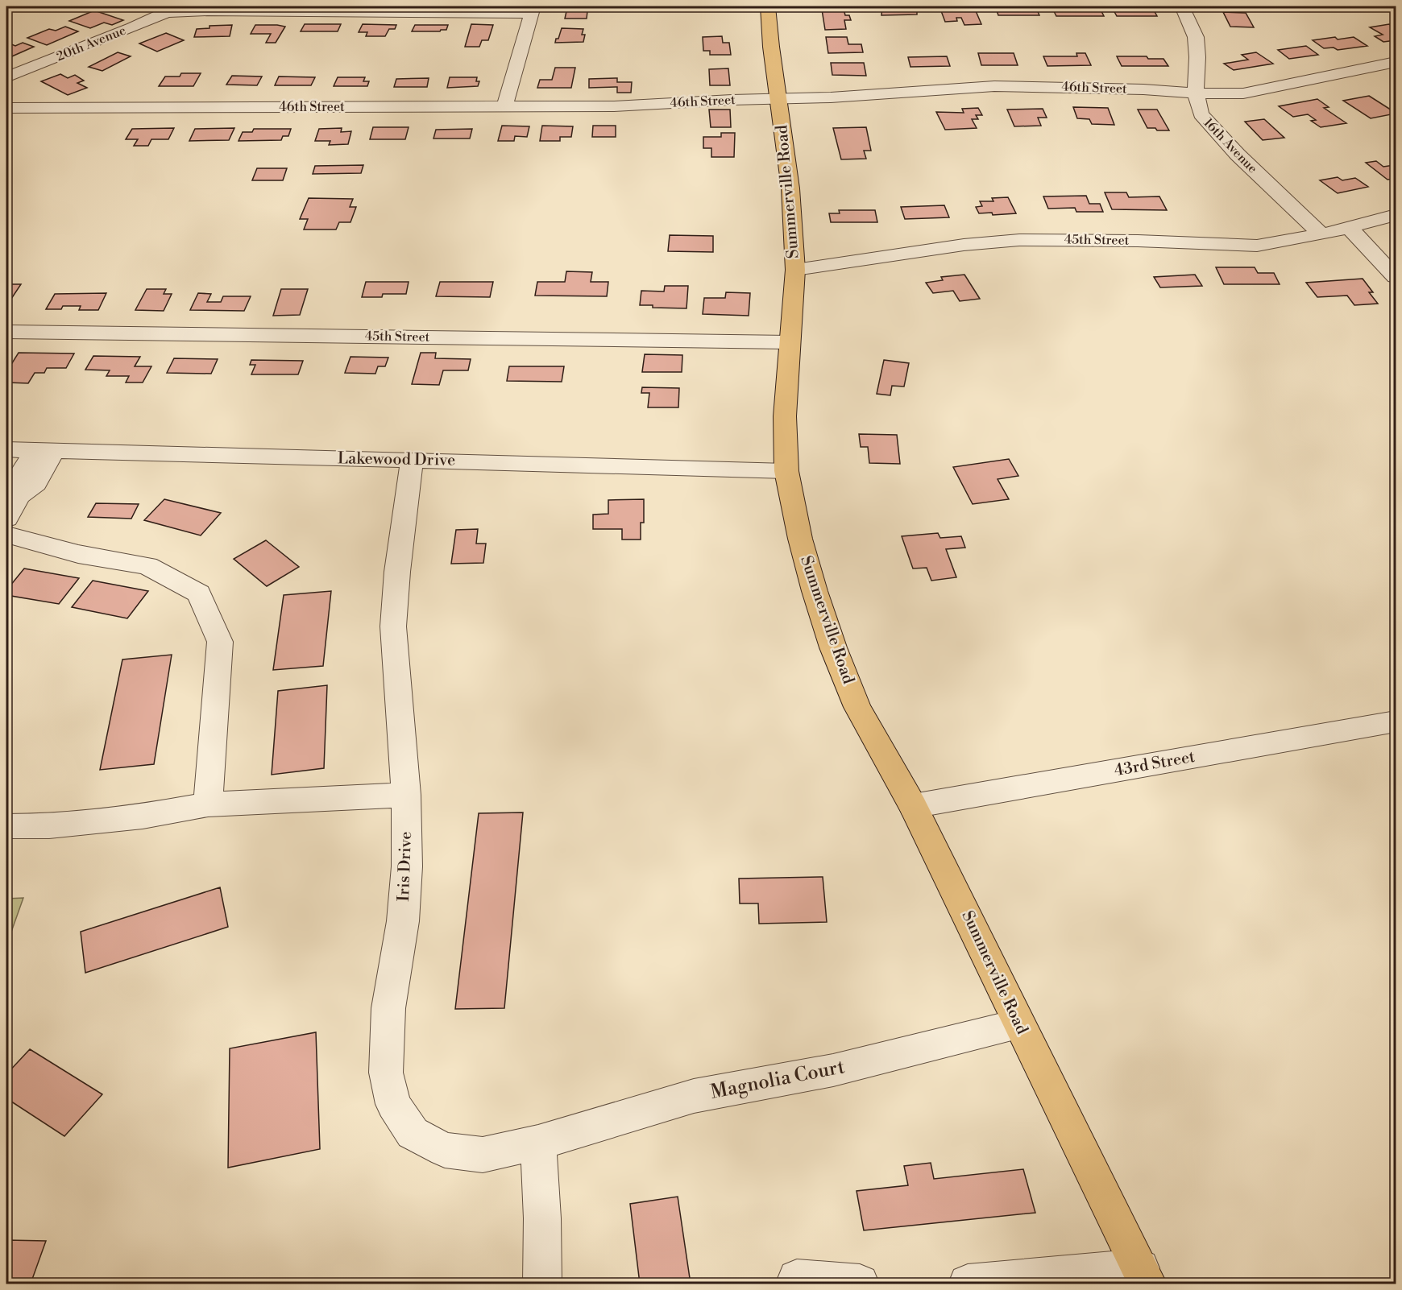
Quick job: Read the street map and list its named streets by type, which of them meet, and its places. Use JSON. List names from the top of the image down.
{
  "streets": {
    "main road": ["Summerville Road"],
    "street": [
      "20th Avenue",
      "46th Street",
      "16th Avenue",
      "45th Street",
      "Lakewood Drive",
      "43rd Street",
      "Iris Drive",
      "Magnolia Court"
    ]
  },
  "crossings": [
    ["46th Street", "16th Avenue"],
    ["46th Street", "Summerville Road"],
    ["16th Avenue", "45th Street"],
    ["Summerville Road", "45th Street"],
    ["Summerville Road", "Lakewood Drive"],
    ["Summerville Road", "43rd Street"],
    ["Summerville Road", "Magnolia Court"],
    ["Lakewood Drive", "Iris Drive"],
    ["Iris Drive", "Magnolia Court"]
  ]
}
